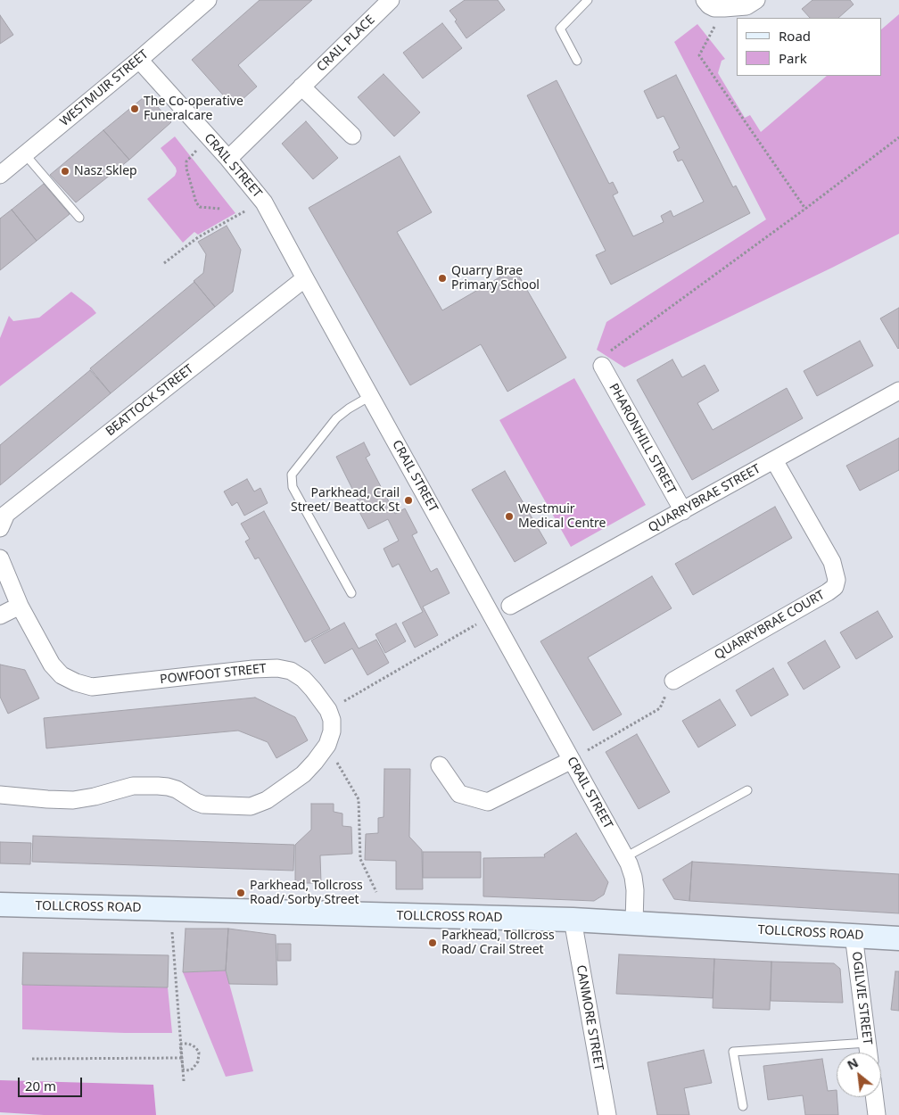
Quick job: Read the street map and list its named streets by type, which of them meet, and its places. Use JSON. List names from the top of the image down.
{
  "streets": {
    "street": [
      "CRAIL PLACE",
      "WESTMUIR STREET",
      "CRAIL STREET",
      "BEATTOCK STREET",
      "PHARONHILL STREET",
      "QUARRYBRAE STREET",
      "QUARRYBRAE COURT",
      "POWFOOT STREET",
      "TOLLCROSS ROAD",
      "OGILVIE STREET",
      "CANMORE STREET"
    ]
  },
  "crossings": [
    ["CRAIL PLACE", "CRAIL STREET"],
    ["WESTMUIR STREET", "CRAIL STREET"],
    ["CRAIL STREET", "BEATTOCK STREET"],
    ["CRAIL STREET", "TOLLCROSS ROAD"],
    ["PHARONHILL STREET", "QUARRYBRAE STREET"],
    ["QUARRYBRAE STREET", "QUARRYBRAE COURT"],
    ["TOLLCROSS ROAD", "OGILVIE STREET"],
    ["TOLLCROSS ROAD", "CANMORE STREET"]
  ],
  "places": [
    "The Co-operative Funeralcare",
    "Nasz Sklep",
    "Quarry Brae Primary School",
    "Parkhead, Crail Street/ Beattock St",
    "Westmuir Medical Centre",
    "Parkhead, Tollcross Road/ Sorby Street",
    "Parkhead, Tollcross Road/ Crail Street"
  ],
  "legend": ["Road", "Park"],
  "scale_bar": "20 m",
  "north": "top left"
}
